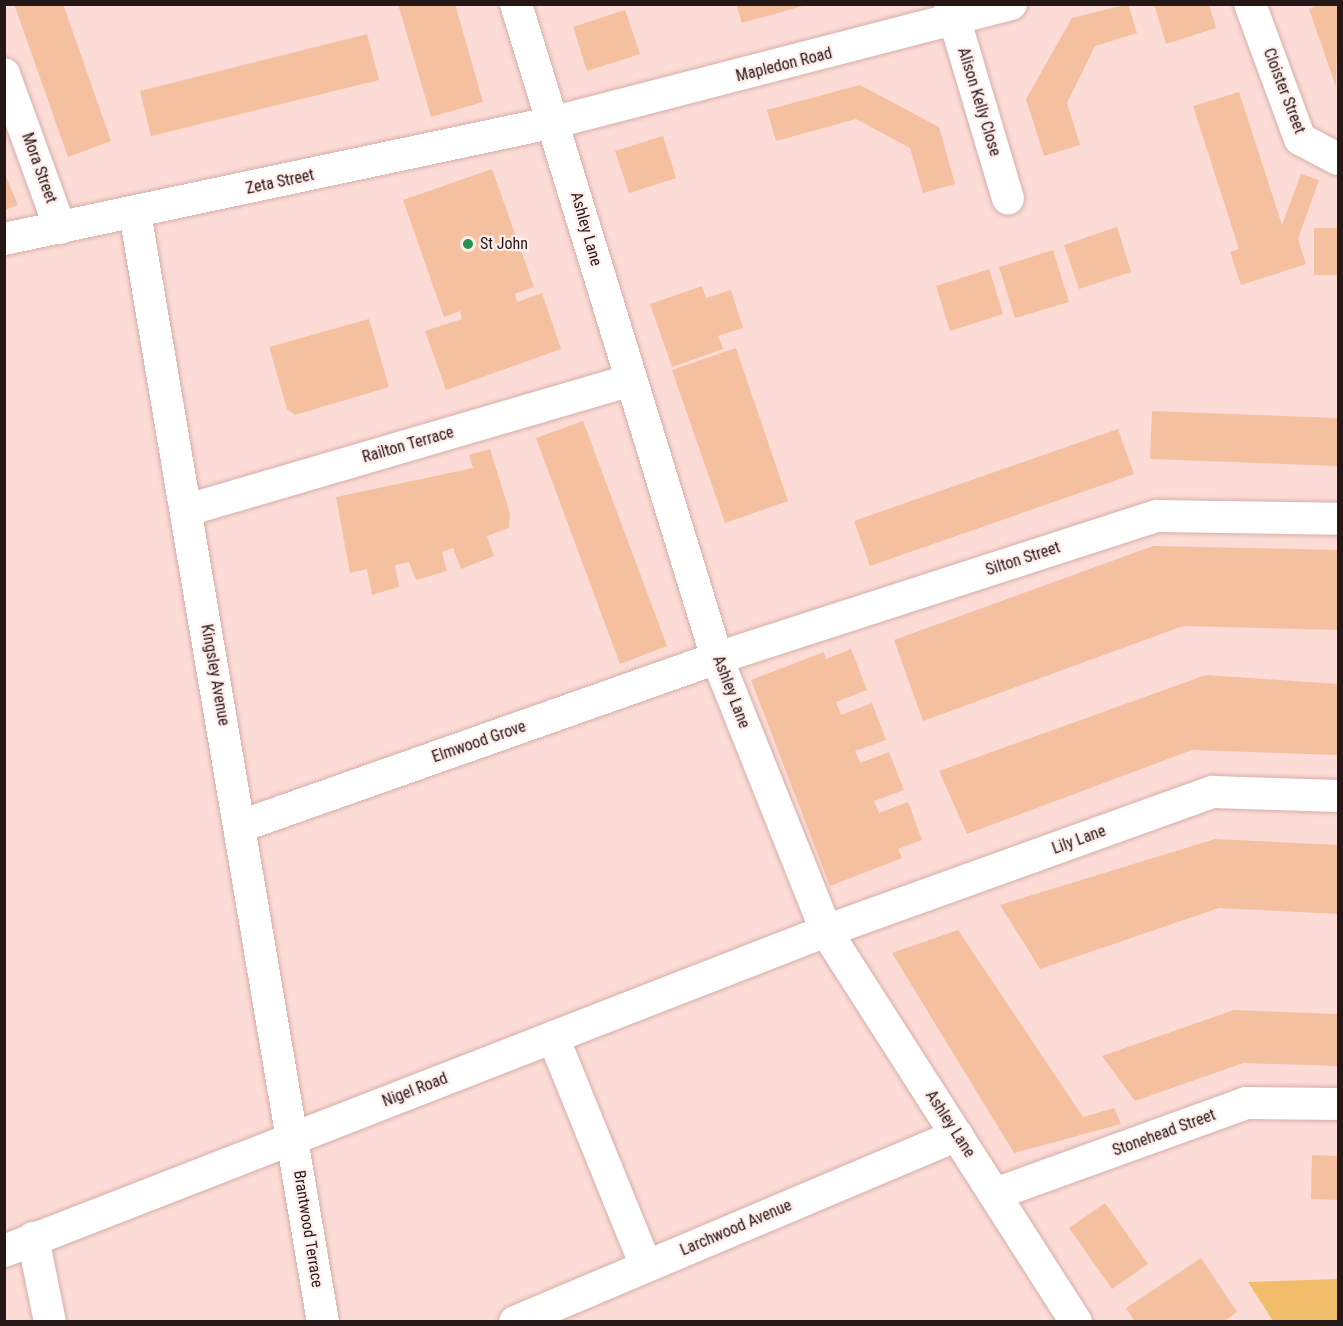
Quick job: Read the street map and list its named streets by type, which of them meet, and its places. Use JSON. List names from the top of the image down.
{
  "streets": {
    "street": [
      "Mapledon Road",
      "Cloister Street",
      "Alison Kelly Close",
      "Mora Street",
      "Zeta Street",
      "Ashley Lane",
      "Railton Terrace",
      "Silton Street",
      "Kingsley Avenue",
      "Elmwood Grove",
      "Lily Lane",
      "Nigel Road",
      "Stonehead Street",
      "Larchwood Avenue",
      "Brantwood Terrace"
    ]
  },
  "crossings": [
    ["Mapledon Road", "Alison Kelly Close"],
    ["Mapledon Road", "Zeta Street"],
    ["Mapledon Road", "Ashley Lane"],
    ["Mora Street", "Zeta Street"],
    ["Zeta Street", "Ashley Lane"],
    ["Zeta Street", "Kingsley Avenue"],
    ["Ashley Lane", "Railton Terrace"],
    ["Ashley Lane", "Silton Street"],
    ["Ashley Lane", "Elmwood Grove"],
    ["Ashley Lane", "Lily Lane"],
    ["Ashley Lane", "Nigel Road"],
    ["Ashley Lane", "Stonehead Street"],
    ["Ashley Lane", "Larchwood Avenue"],
    ["Railton Terrace", "Kingsley Avenue"],
    ["Silton Street", "Elmwood Grove"],
    ["Kingsley Avenue", "Elmwood Grove"],
    ["Kingsley Avenue", "Nigel Road"],
    ["Kingsley Avenue", "Brantwood Terrace"],
    ["Lily Lane", "Nigel Road"],
    ["Nigel Road", "Brantwood Terrace"]
  ],
  "places": ["St John"]
}
